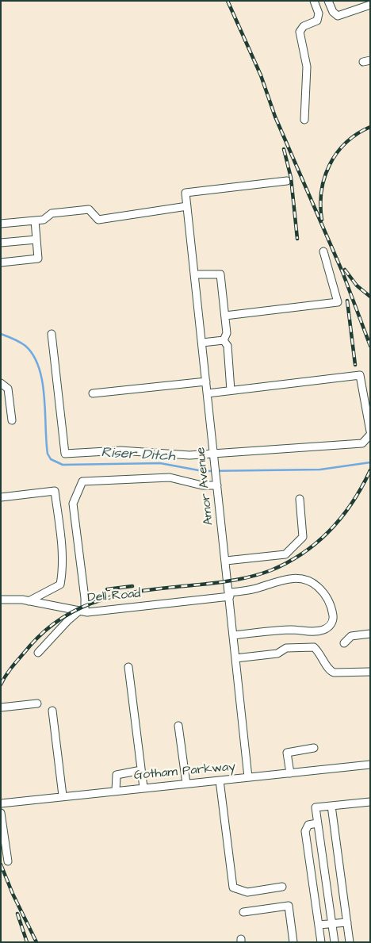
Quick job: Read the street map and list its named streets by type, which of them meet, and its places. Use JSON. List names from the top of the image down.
{
  "streets": {
    "street": ["Amor Avenue", "Dell Road", "Gotham Parkway"]
  },
  "crossings": [
    ["Amor Avenue", "Dell Road"],
    ["Amor Avenue", "Gotham Parkway"]
  ],
  "water": ["Riser Ditch"]
}
